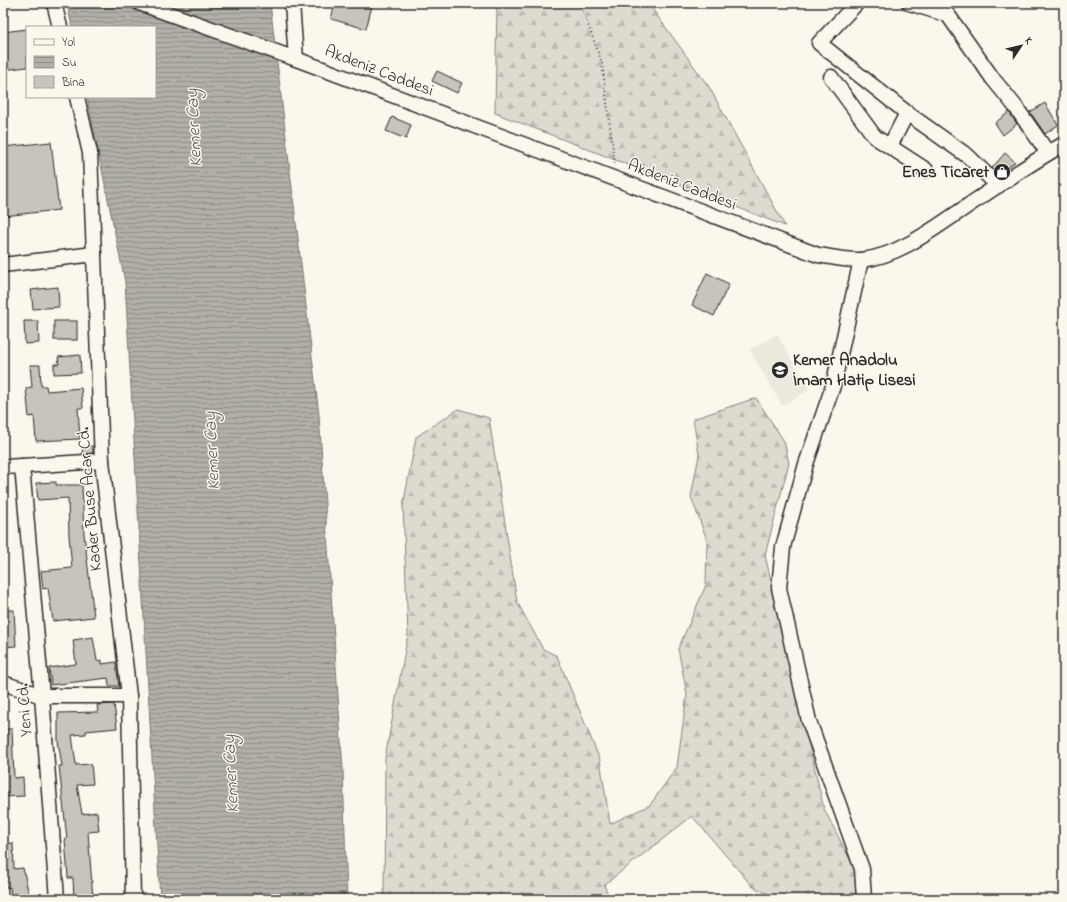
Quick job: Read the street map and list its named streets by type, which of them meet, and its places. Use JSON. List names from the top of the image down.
{
  "streets": {
    "street": ["Akdeniz Caddesi", "Kader Buse Acar Cd.", "Yeni Cd."]
  },
  "water": ["Kemer Cay"],
  "places": {
    "shop": ["Enes Ticaret"],
    "school or university": ["Kemer Anadolu İmam Hatip Lisesi"]
  },
  "legend": ["Yol", "Su", "Bina"],
  "north": "top right"
}
